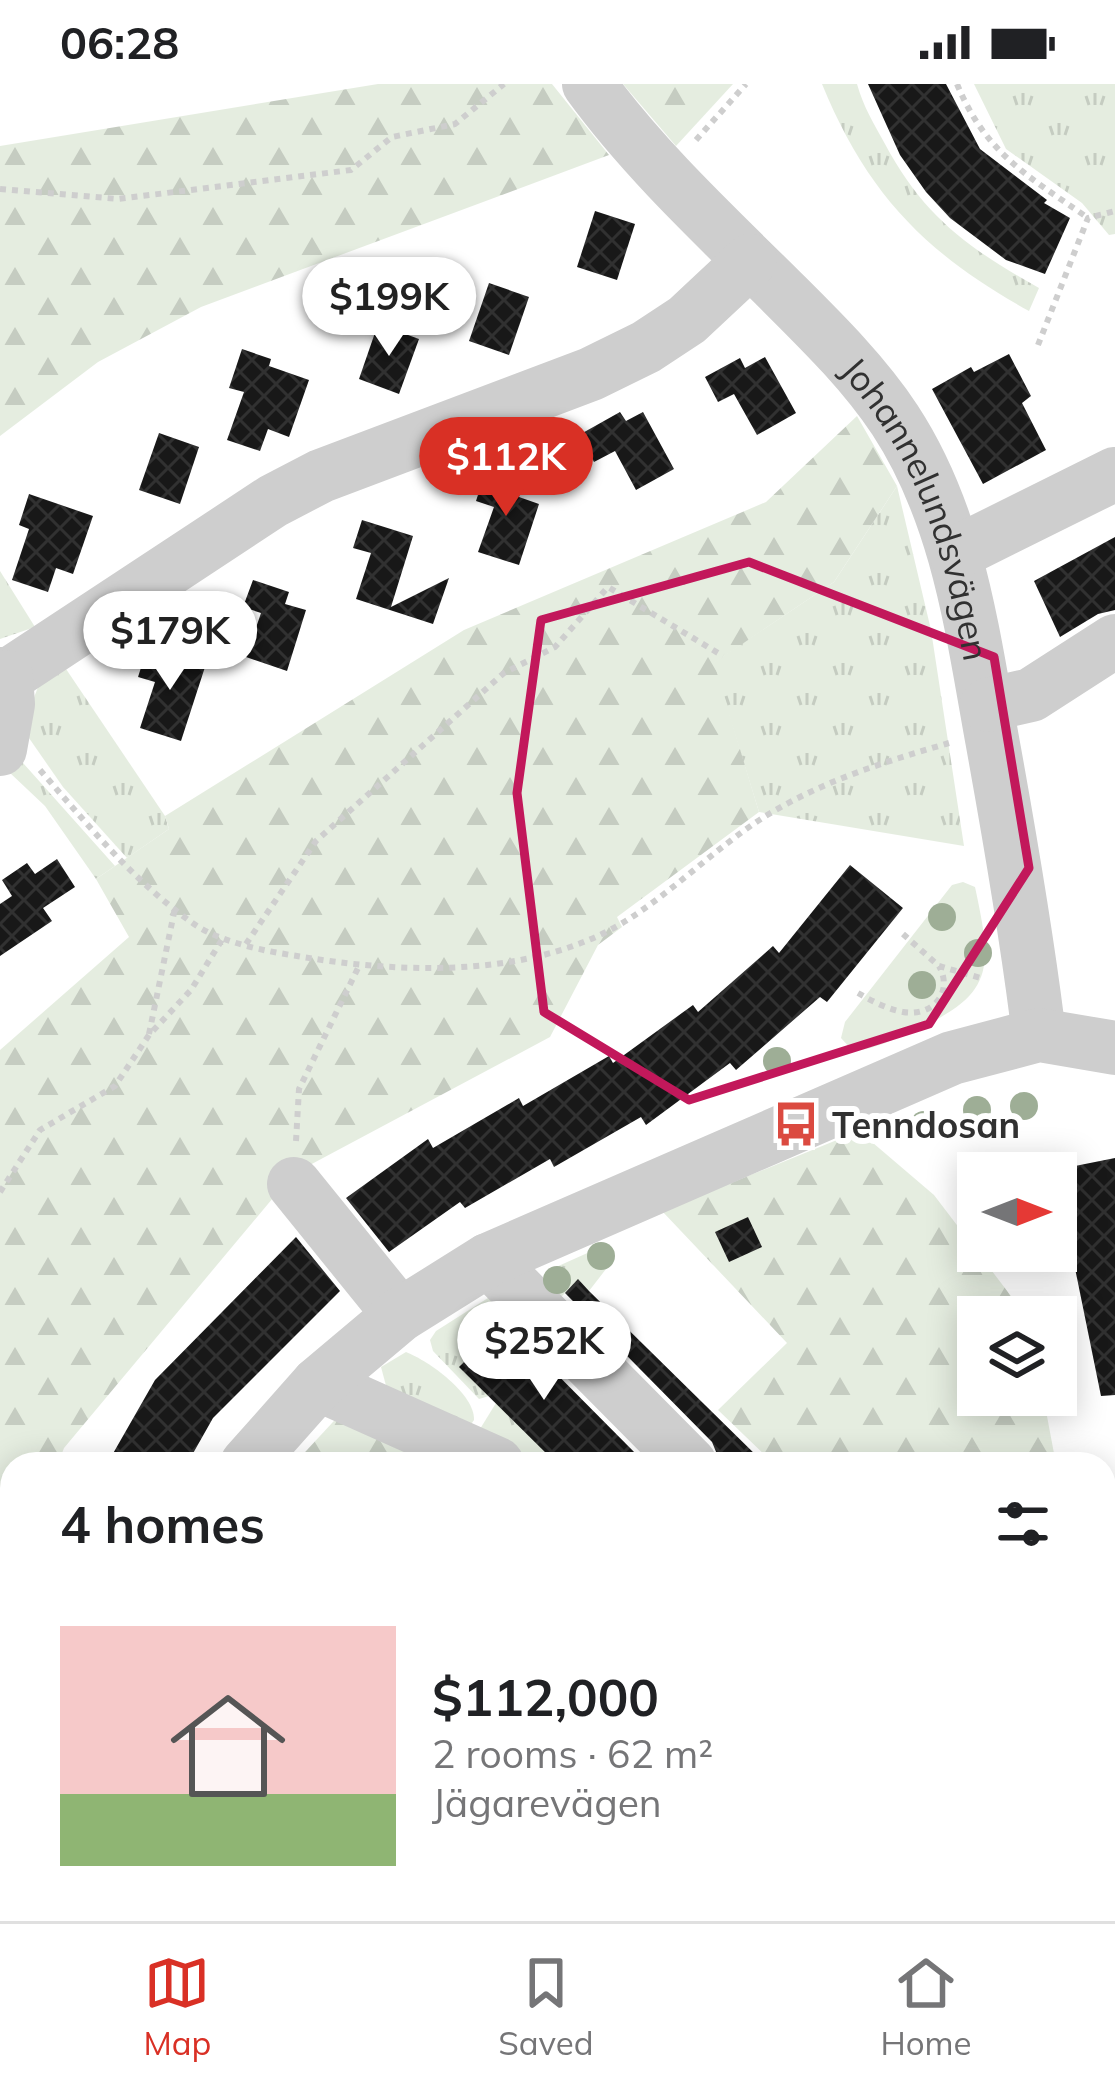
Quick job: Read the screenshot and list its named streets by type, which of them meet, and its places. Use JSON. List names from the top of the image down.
{
  "streets": {
    "street": ["Johannelundsvägen"]
  },
  "places": {
    "bus stop": ["Tenndosan"]
  },
  "north": "right",
  "page": {
    "status": "06:28",
    "price": [
      "$199K",
      "$112K",
      "$179K",
      "$252K"
    ],
    "heading": "4 homes",
    "list": [
      {
        "name": "$112,000",
        "note": "2 rooms · 62 m² · Jägarevägen"
      }
    ],
    "tabs": ["Map", "Saved", "Home"]
  }
}
